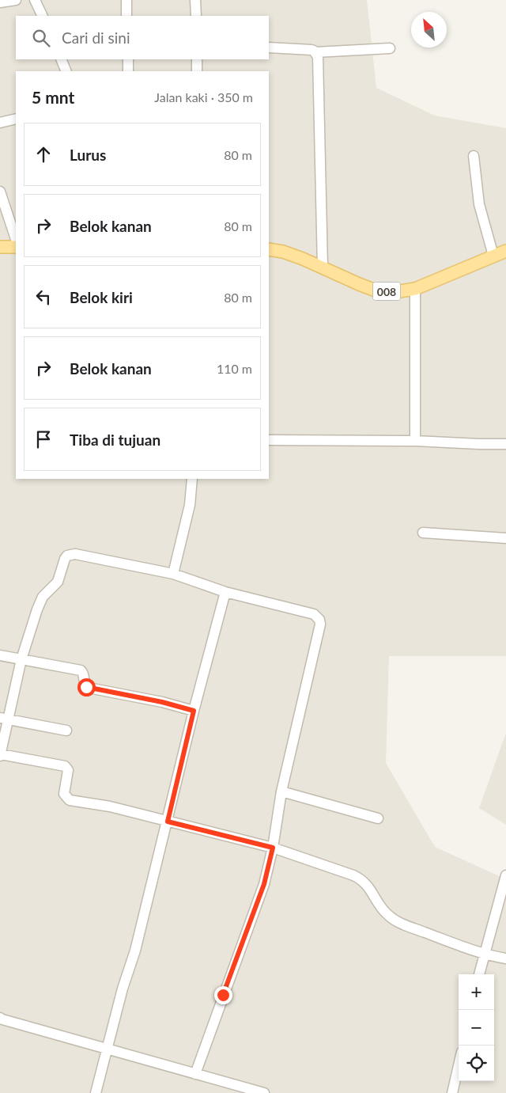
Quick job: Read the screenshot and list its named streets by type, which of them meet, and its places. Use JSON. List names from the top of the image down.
{
  "streets": {
    "main road": ["008"]
  },
  "north": "top left",
  "page": {
    "search": "Cari di sini",
    "heading": ["5 mnt", "Jalan kaki · 350 m"],
    "list": [
      ["Lurus", "80 m"],
      ["Belok kanan", "80 m"],
      ["Belok kiri", "80 m"],
      ["Belok kanan", "110 m"],
      "Tiba di tujuan"
    ],
    "map_buttons": ["+", "−"]
  }
}
